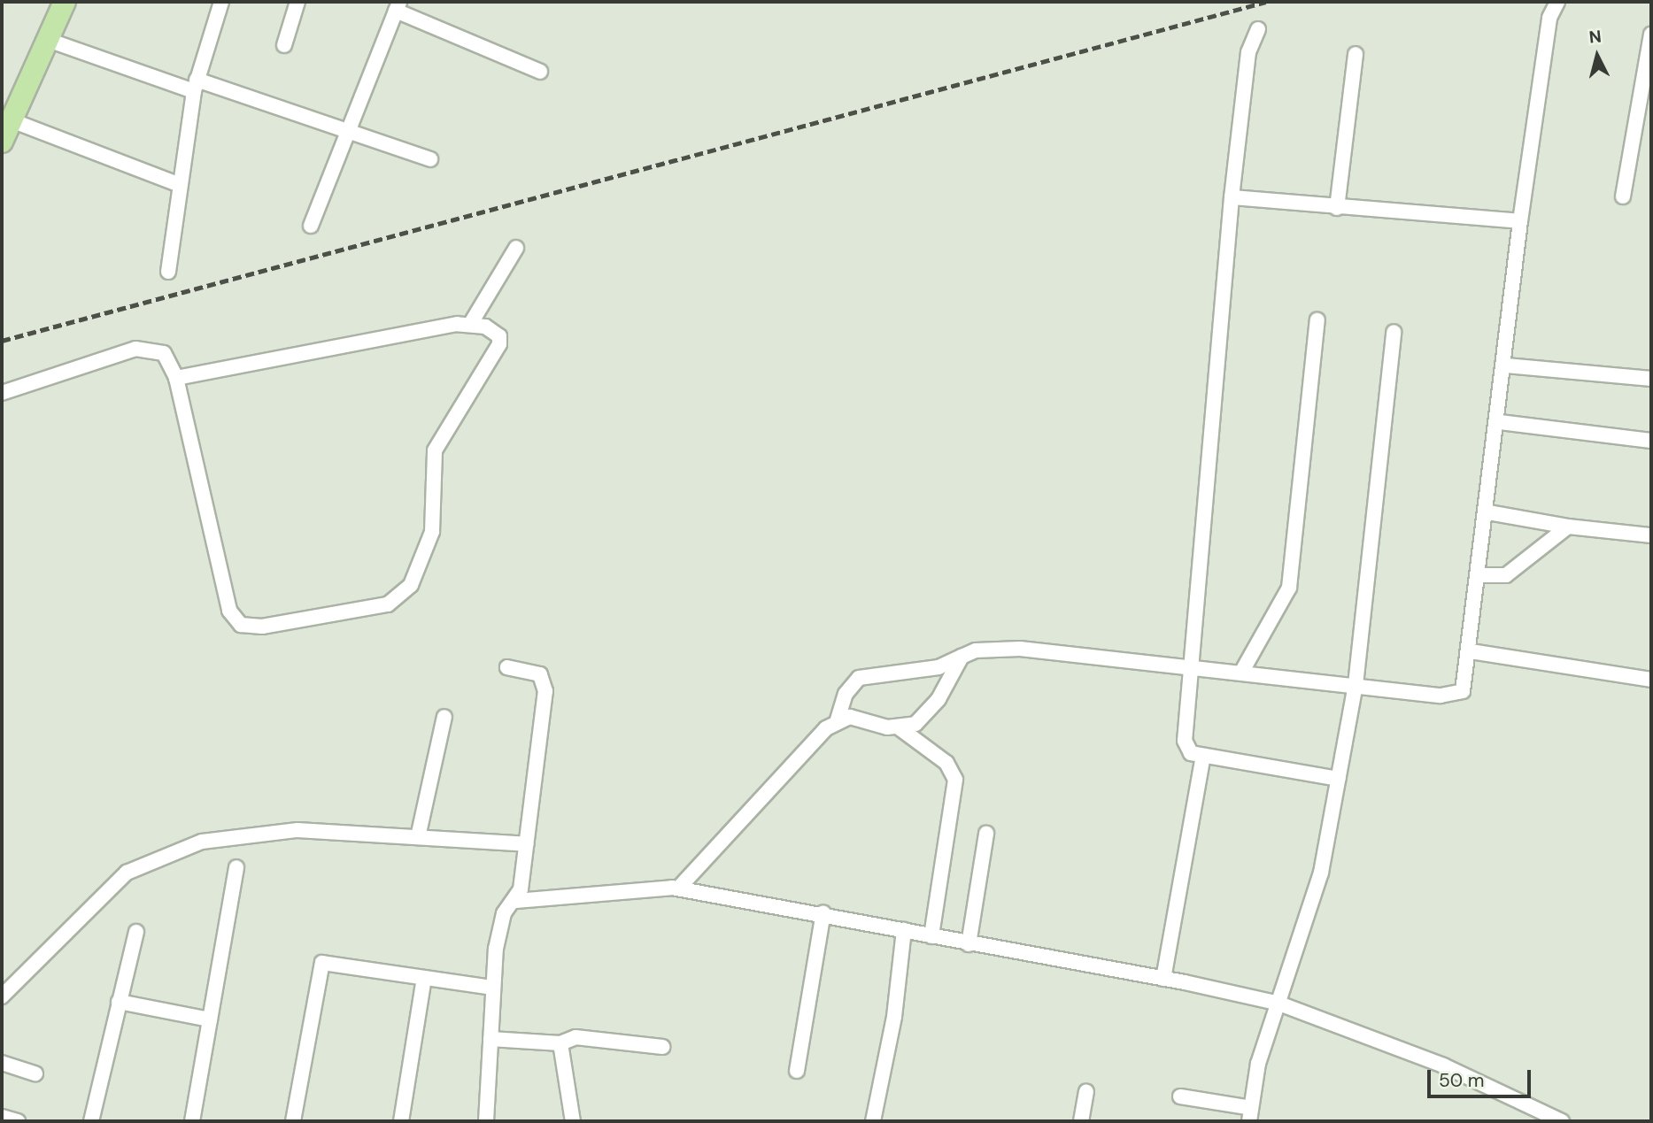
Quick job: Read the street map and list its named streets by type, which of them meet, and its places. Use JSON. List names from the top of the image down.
{
  "scale_bar": "50 m",
  "north": "top"
}
